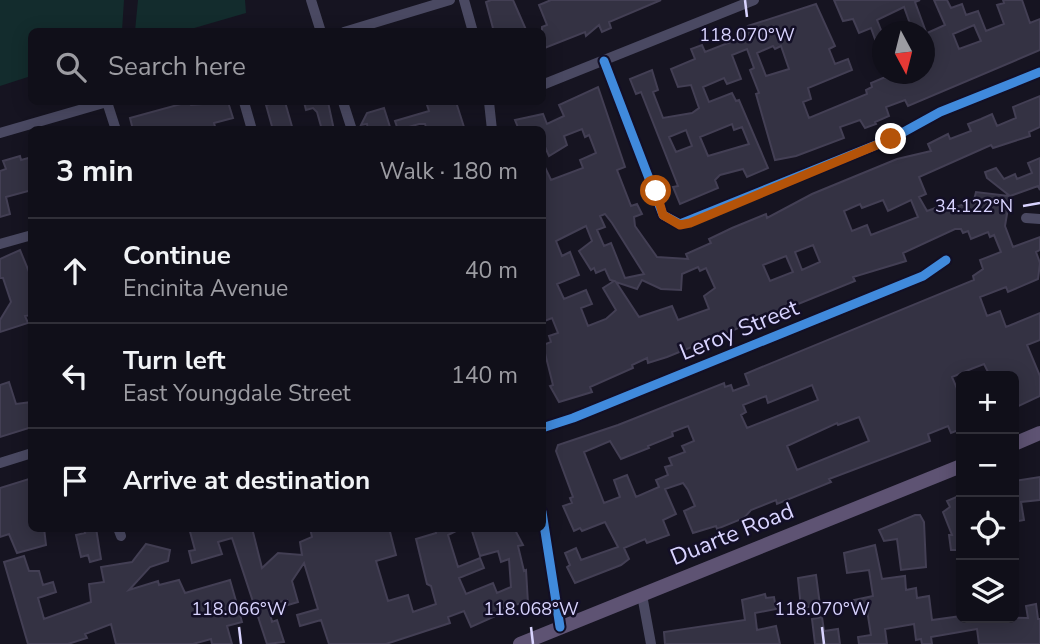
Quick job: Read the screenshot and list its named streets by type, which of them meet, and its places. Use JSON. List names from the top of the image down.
{
  "streets": {
    "main road": ["Duarte Road"],
    "street": ["Leroy Street"]
  },
  "north": "bottom",
  "page": {
    "search": "Search here",
    "heading": ["3 min", "Walk · 180 m"],
    "list": [
      ["Continue", "Encinita Avenue", "40 m"],
      ["Turn left", "East Youngdale Street", "140 m"],
      "Arrive at destination"
    ],
    "map_buttons": ["+", "−"]
  },
  "coordinates": [
    "118.070°W",
    "34.122°N",
    "118.066°W",
    "118.068°W"
  ]
}
